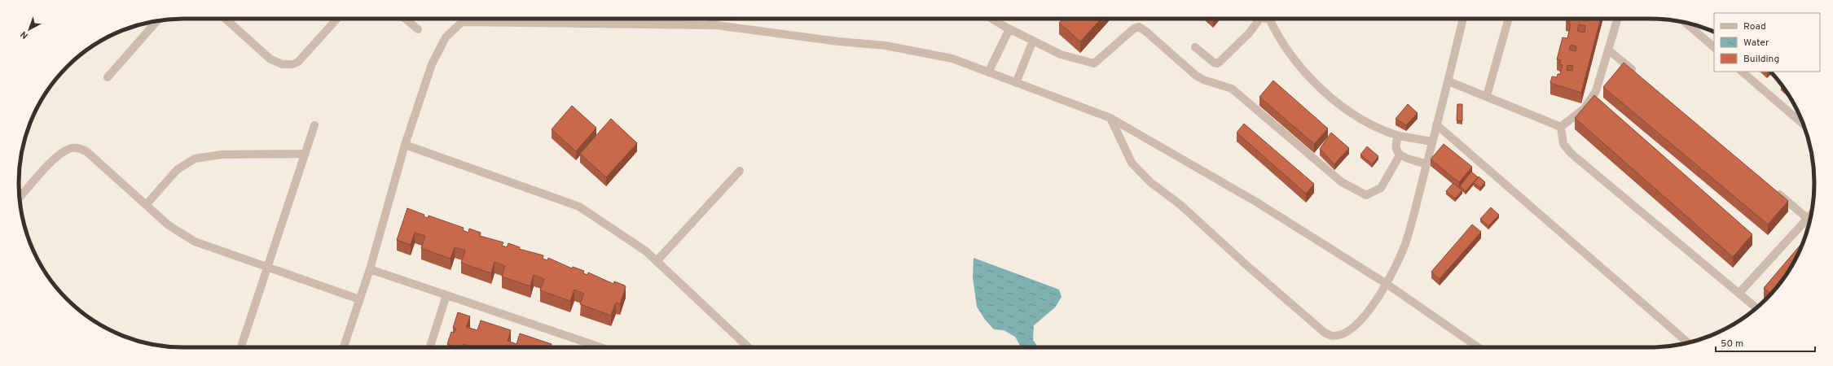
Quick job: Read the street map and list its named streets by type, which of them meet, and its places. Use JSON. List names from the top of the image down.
{
  "legend": ["Road", "Water", "Building"],
  "scale_bar": "50 m",
  "north": "bottom left"
}
